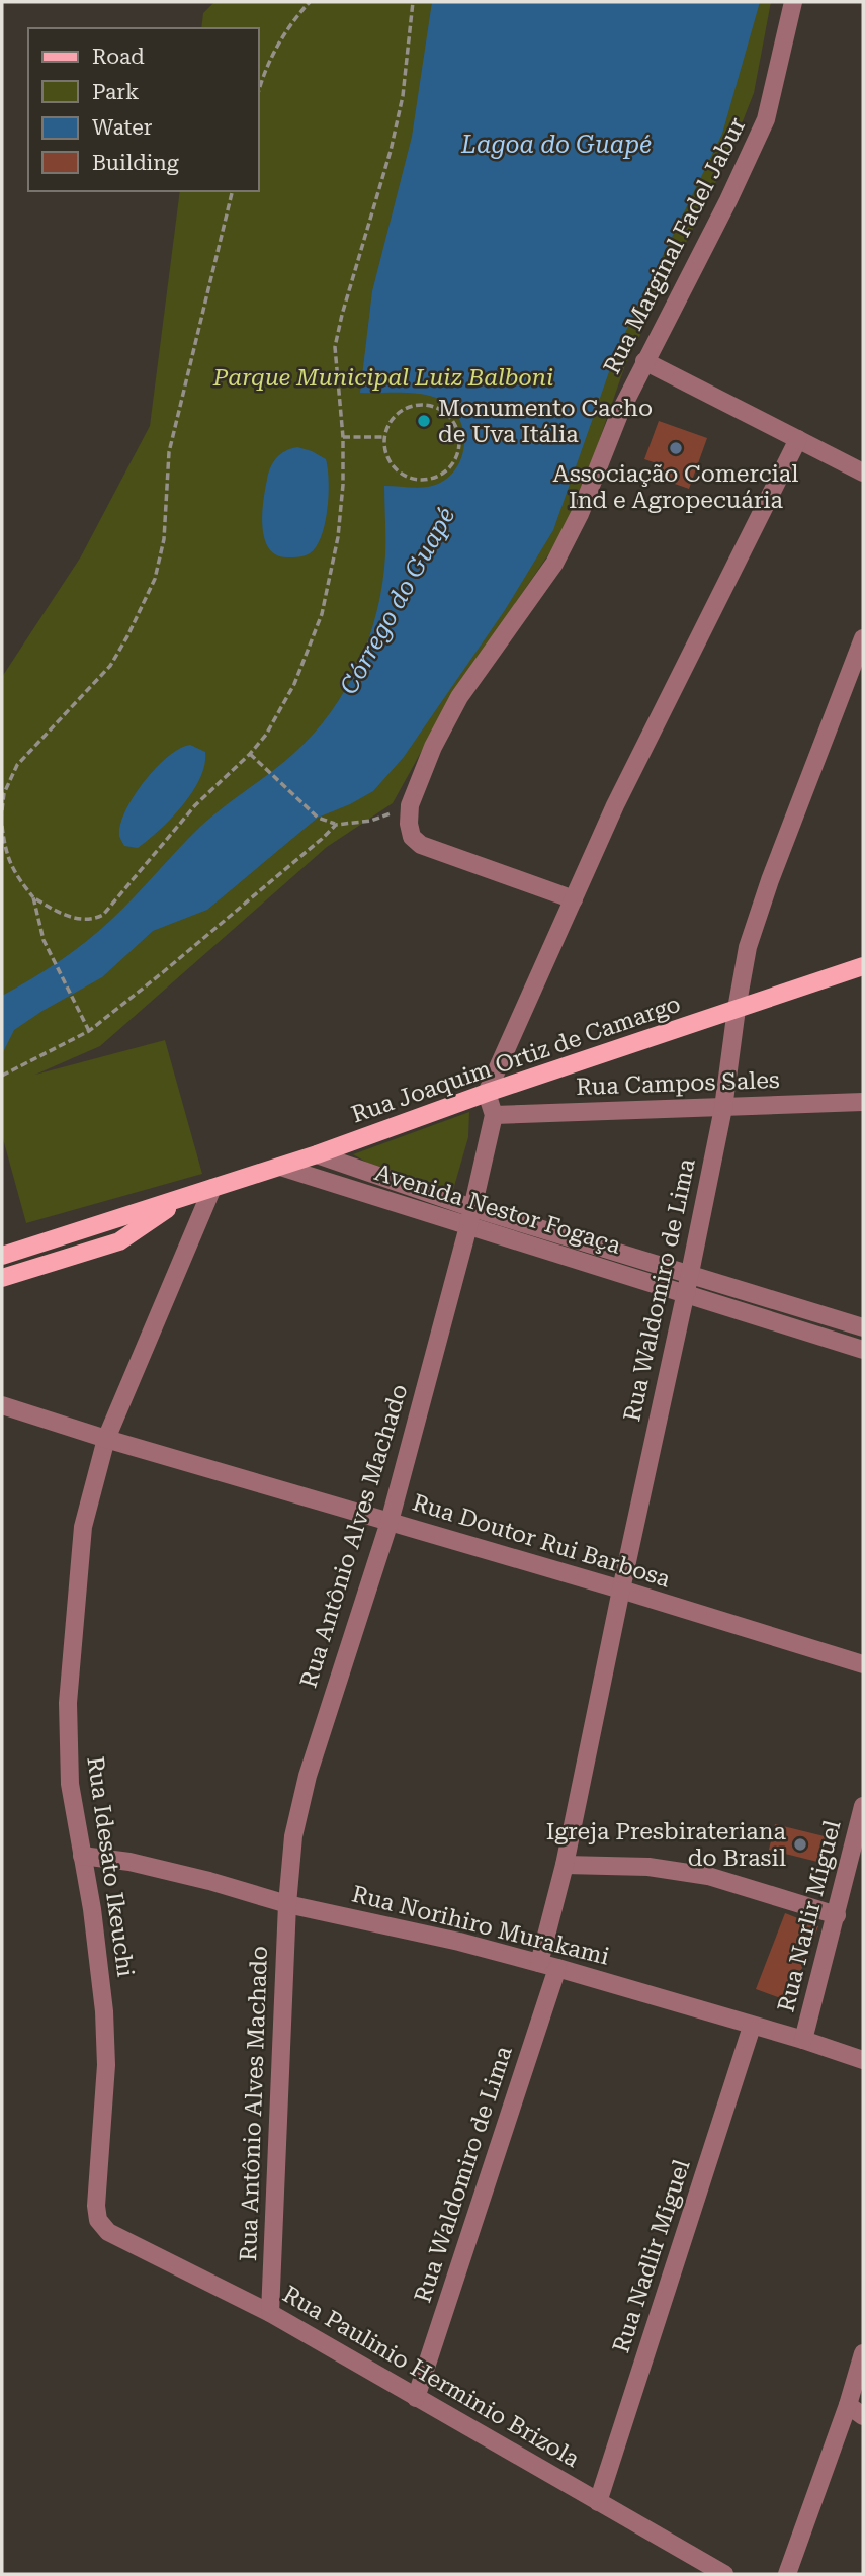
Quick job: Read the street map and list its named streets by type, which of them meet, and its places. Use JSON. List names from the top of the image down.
{
  "streets": {
    "main road": ["Rua Joaquim Ortiz de Camargo"],
    "street": [
      "Rua Marginal Fadel Jabur",
      "Rua Campos Sales",
      "Avenida Nestor Fogaça",
      "Rua Waldomiro de Lima",
      "Rua Antônio Alves Machado",
      "Rua Doutor Rui Barbosa",
      "Rua Idesato Ikeuchi",
      "Rua Narlir Miguel",
      "Rua Norihiro Murakami",
      "Rua Nadlir Miguel",
      "Rua Paulinio Herminio Brizola"
    ]
  },
  "crossings": [
    ["Rua Joaquim Ortiz de Camargo", "Avenida Nestor Fogaça"],
    ["Rua Joaquim Ortiz de Camargo", "Rua Waldomiro de Lima"],
    ["Rua Joaquim Ortiz de Camargo", "Rua Idesato Ikeuchi"],
    ["Rua Campos Sales", "Rua Waldomiro de Lima"],
    ["Rua Campos Sales", "Rua Antônio Alves Machado"],
    ["Avenida Nestor Fogaça", "Rua Waldomiro de Lima"],
    ["Avenida Nestor Fogaça", "Rua Antônio Alves Machado"],
    ["Rua Waldomiro de Lima", "Rua Doutor Rui Barbosa"],
    ["Rua Waldomiro de Lima", "Rua Norihiro Murakami"],
    ["Rua Waldomiro de Lima", "Rua Paulinio Herminio Brizola"],
    ["Rua Antônio Alves Machado", "Rua Doutor Rui Barbosa"],
    ["Rua Antônio Alves Machado", "Rua Norihiro Murakami"],
    ["Rua Antônio Alves Machado", "Rua Paulinio Herminio Brizola"],
    ["Rua Doutor Rui Barbosa", "Rua Idesato Ikeuchi"],
    ["Rua Idesato Ikeuchi", "Rua Norihiro Murakami"],
    ["Rua Idesato Ikeuchi", "Rua Paulinio Herminio Brizola"],
    ["Rua Narlir Miguel", "Rua Norihiro Murakami"],
    ["Rua Norihiro Murakami", "Rua Nadlir Miguel"],
    ["Rua Nadlir Miguel", "Rua Paulinio Herminio Brizola"]
  ],
  "water": ["Lagoa do Guapé", "Córrego do Guapé"],
  "parks": ["Parque Municipal Luiz Balboni"],
  "places": ["Monumento Cacho de Uva Itália", "Associação Comercial Ind e Agropecuária", "Igreja Presbirateriana do Brasil"],
  "legend": [
    "Road",
    "Park",
    "Water",
    "Building"
  ]
}
